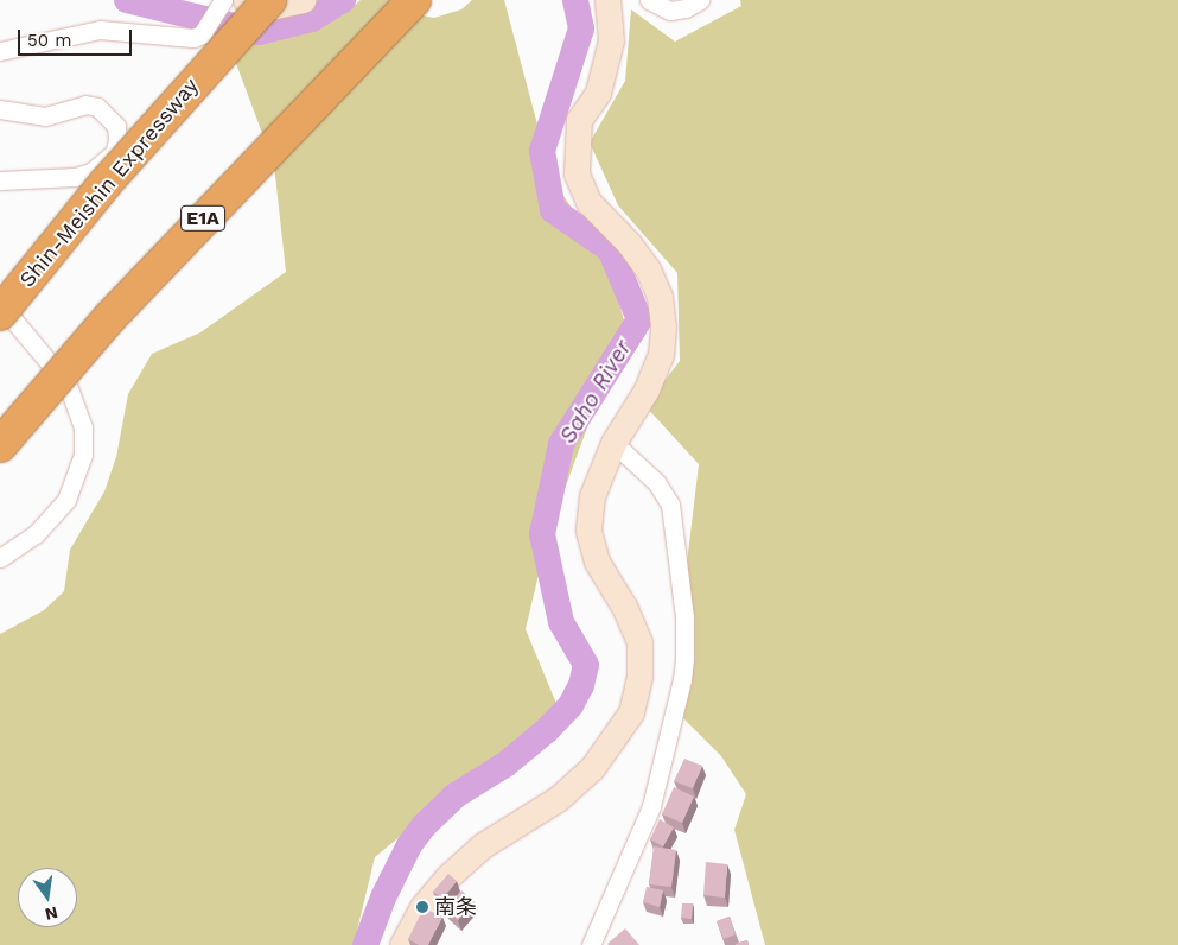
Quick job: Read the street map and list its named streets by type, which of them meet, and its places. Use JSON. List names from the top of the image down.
{
  "streets": {
    "highway": ["Shin-Meishin Expressway", "E1A"]
  },
  "water": ["Saho River"],
  "places": ["南条"],
  "scale_bar": "50 m",
  "north": "bottom"
}
